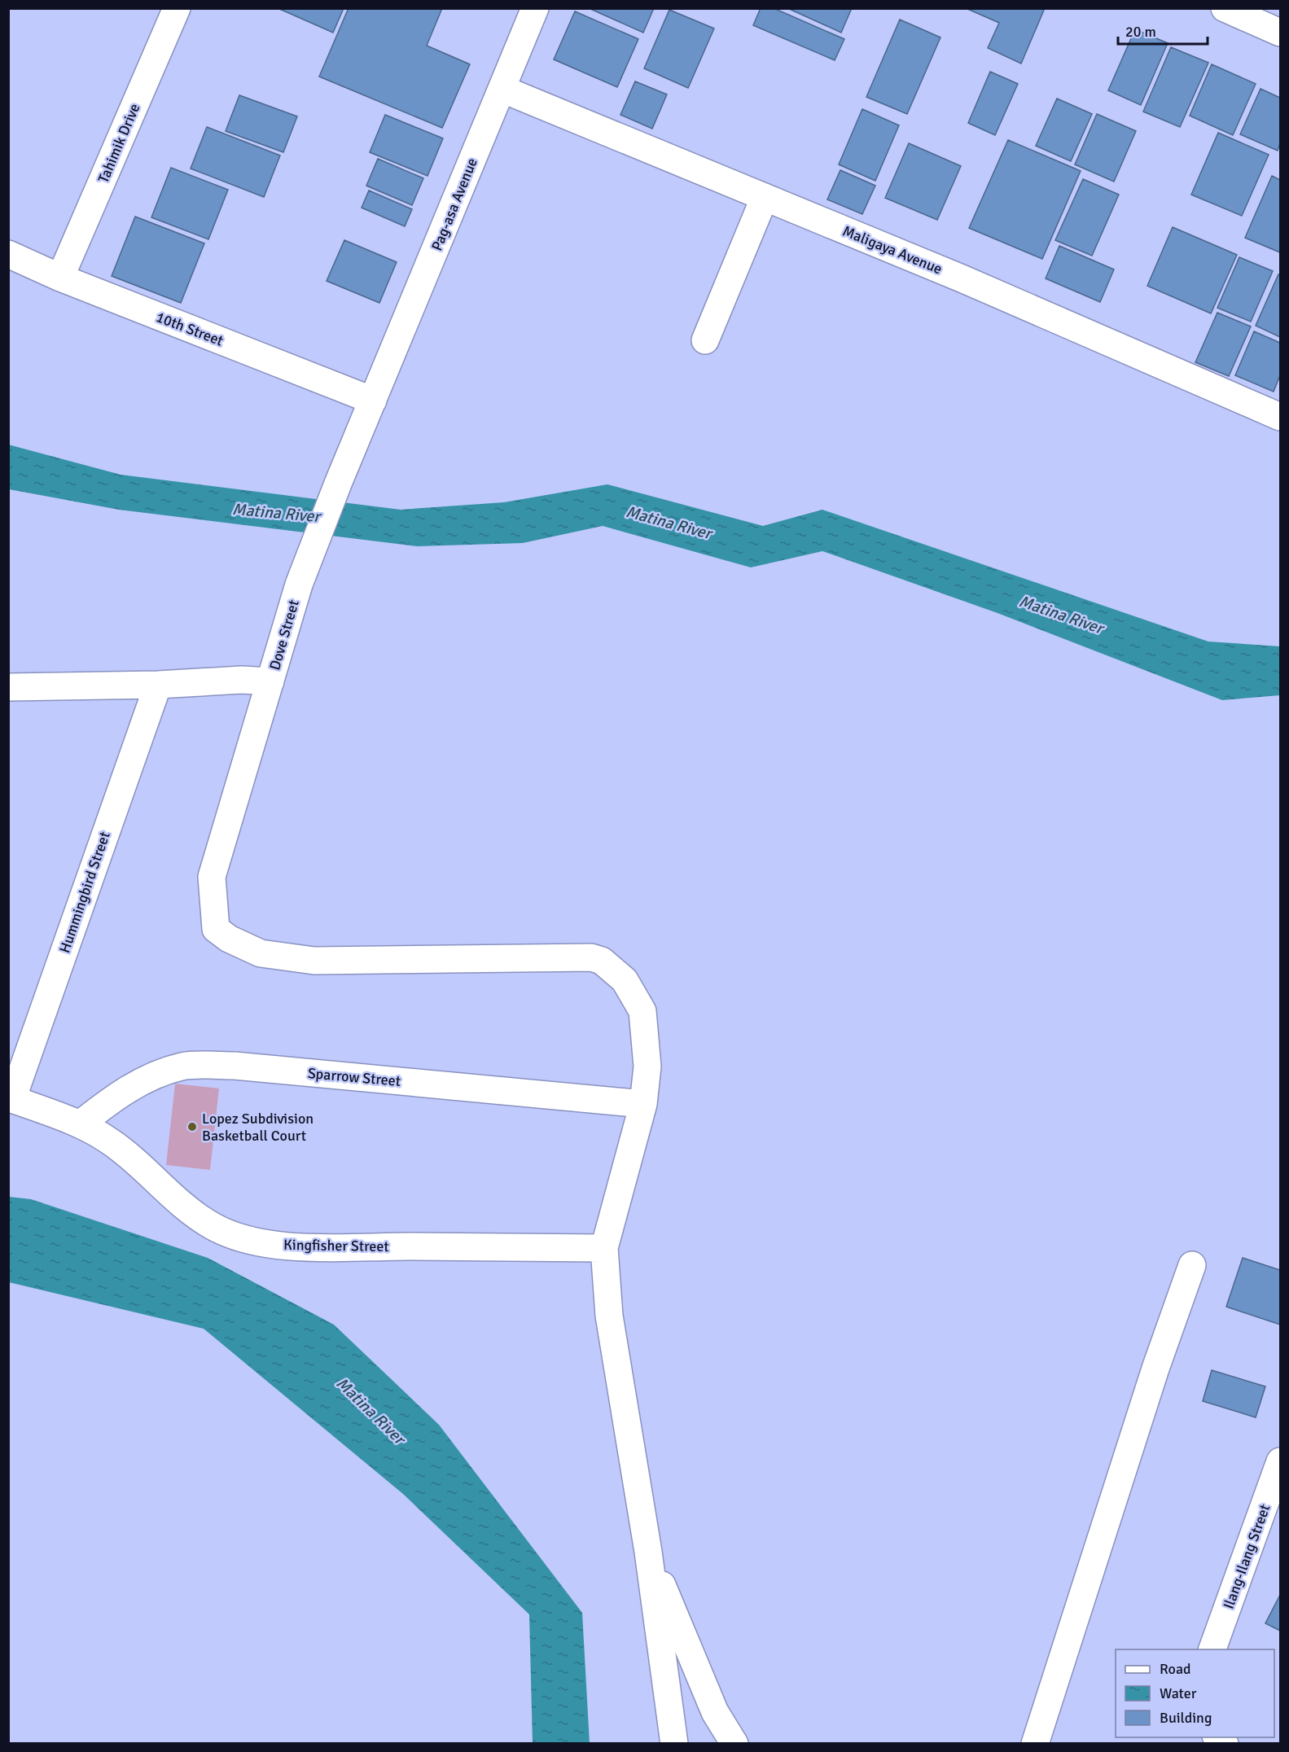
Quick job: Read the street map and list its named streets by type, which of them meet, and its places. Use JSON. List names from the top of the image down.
{
  "streets": {
    "street": [
      "Tahimik Drive",
      "Pag-asa Avenue",
      "Maligaya Avenue",
      "10th Street",
      "Dove Street",
      "Hummingbird Street",
      "Sparrow Street",
      "Kingfisher Street",
      "Ilang-Ilang Street"
    ]
  },
  "crossings": [
    ["Tahimik Drive", "10th Street"],
    ["Pag-asa Avenue", "Maligaya Avenue"],
    ["Pag-asa Avenue", "10th Street"],
    ["Pag-asa Avenue", "Dove Street"],
    ["10th Street", "Dove Street"],
    ["Dove Street", "Hummingbird Street"],
    ["Hummingbird Street", "Kingfisher Street"],
    ["Sparrow Street", "Kingfisher Street"]
  ],
  "water": ["Matina River"],
  "places": ["Lopez Subdivision Basketball Court"],
  "legend": ["Road", "Water", "Building"],
  "scale_bar": "20 m"
}
